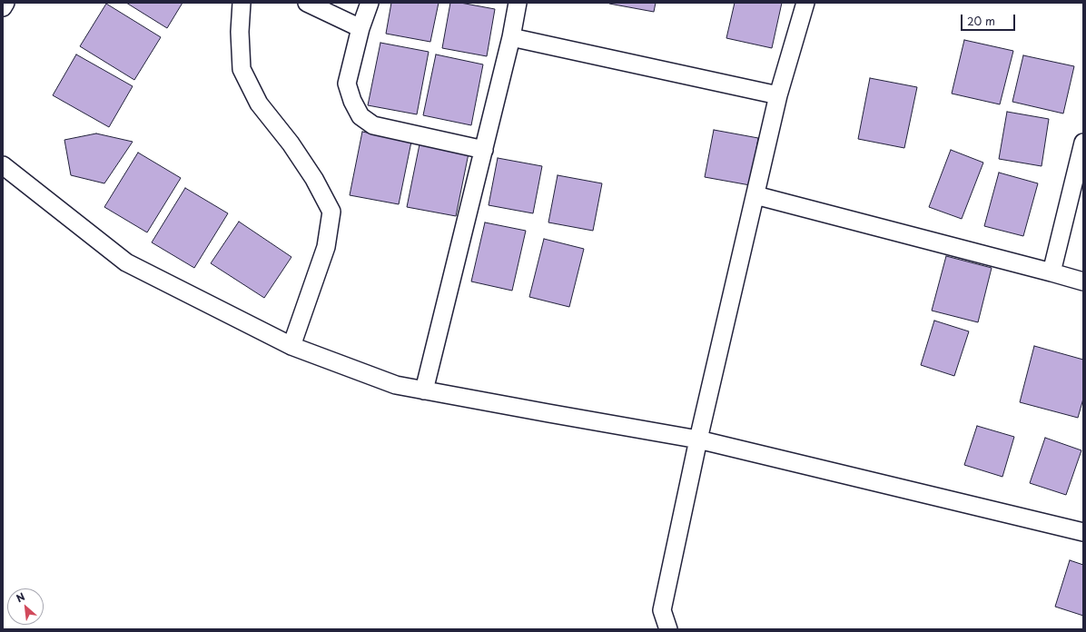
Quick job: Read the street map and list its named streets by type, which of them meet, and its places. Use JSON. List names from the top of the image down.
{
  "scale_bar": "20 m",
  "north": "top left"
}
